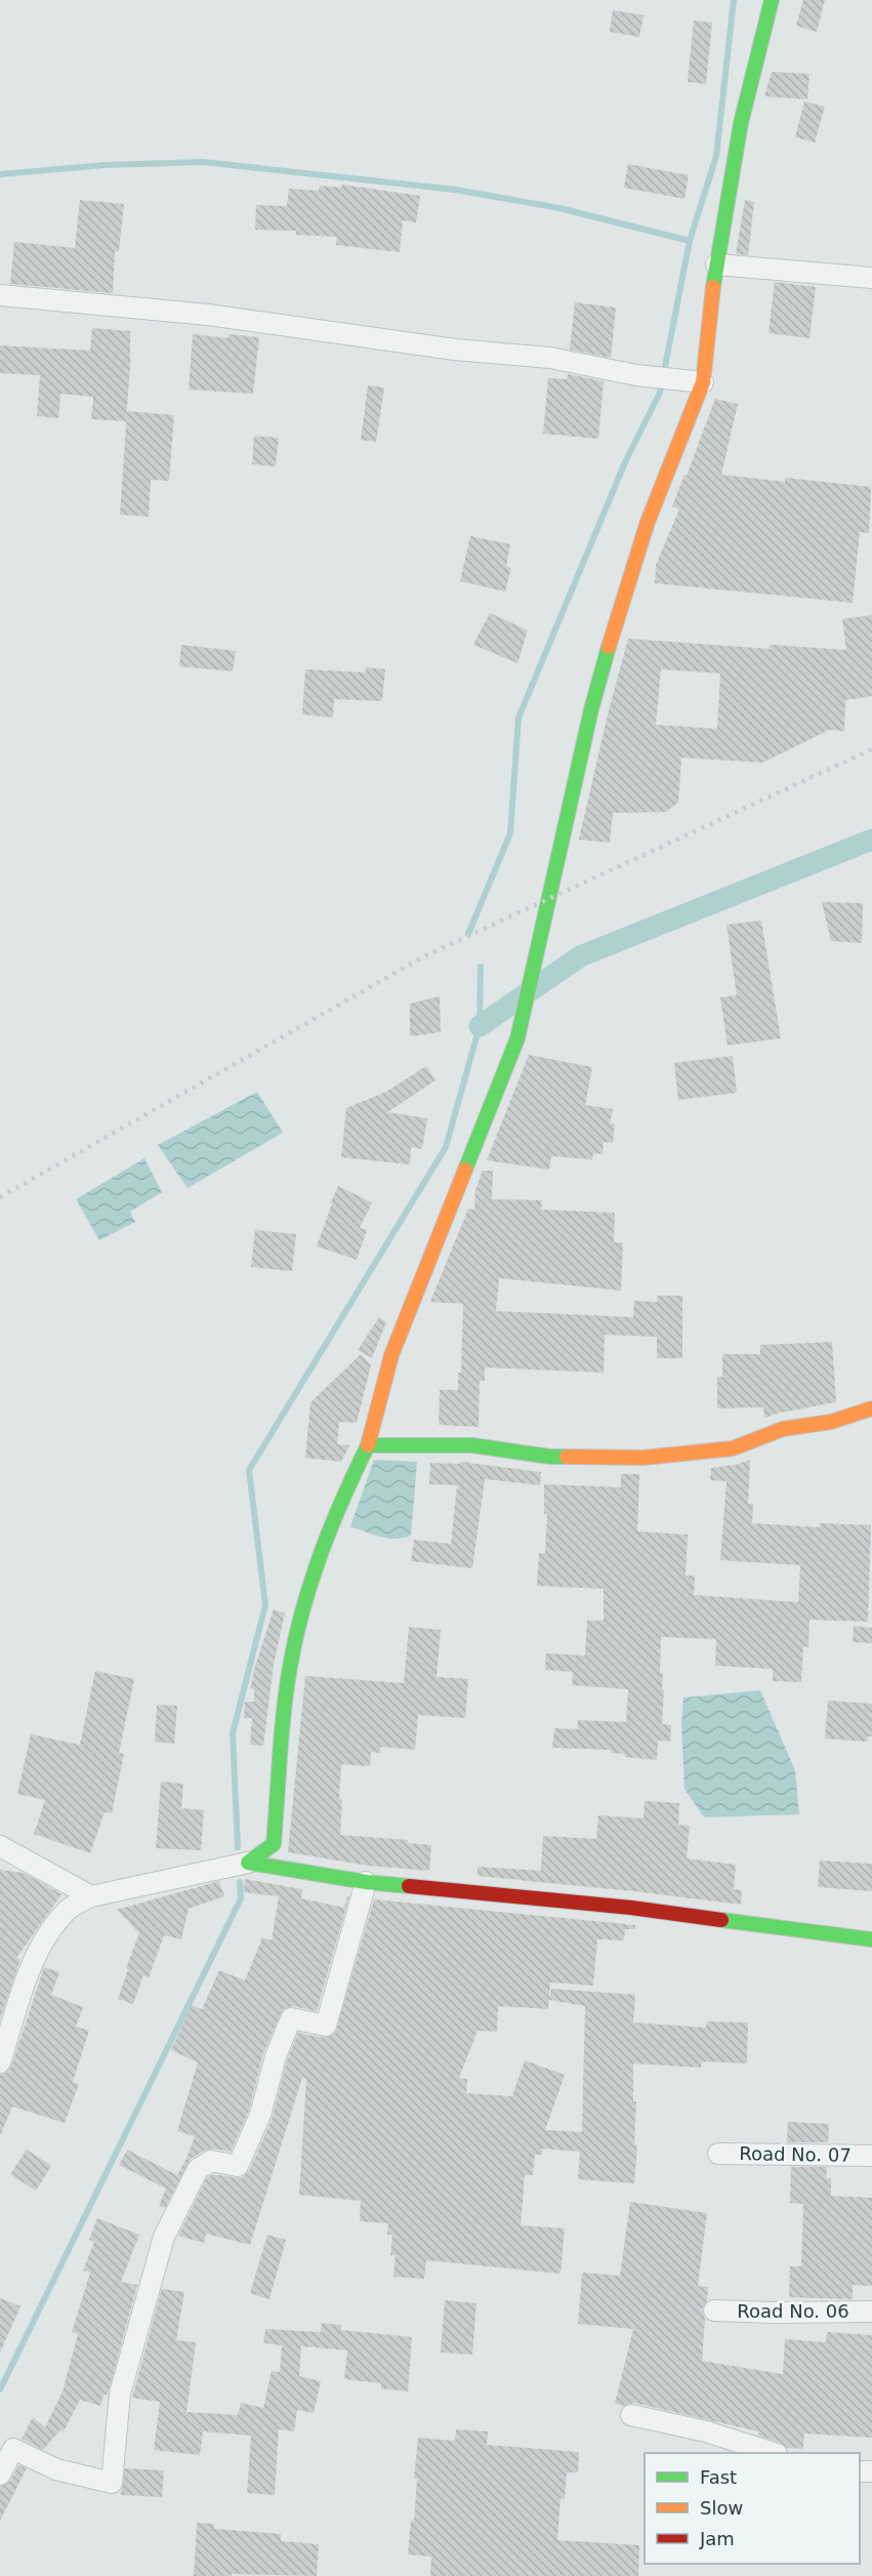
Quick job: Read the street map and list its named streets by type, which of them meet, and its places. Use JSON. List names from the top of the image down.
{
  "streets": {
    "street": ["Road No. 07", "Road No. 06"]
  },
  "legend": ["Fast", "Slow", "Jam"]
}
